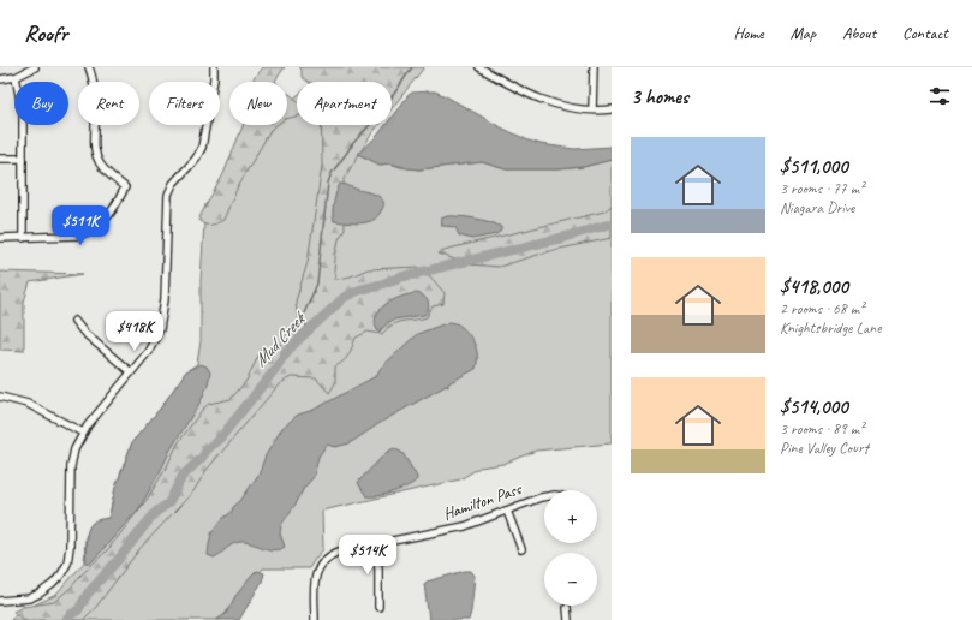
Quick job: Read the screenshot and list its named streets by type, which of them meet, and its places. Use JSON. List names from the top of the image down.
{
  "streets": {
    "street": ["Hamilton Pass"]
  },
  "water": ["Mud Creek"],
  "page": {
    "header": "Roofr",
    "nav": [
      "Home",
      "Map",
      "About",
      "Contact"
    ],
    "heading": "3 homes",
    "chip": [
      "Buy",
      "Rent",
      "Filters",
      "New",
      "Apartment"
    ],
    "list": [
      {
        "name": "$511,000",
        "note": "3 rooms · 77 m² · Niagara Drive"
      },
      {
        "name": "$418,000",
        "note": "2 rooms · 68 m² · Knightsbridge Lane"
      },
      {
        "name": "$514,000",
        "note": "3 rooms · 89 m² · Pine Valley Court"
      }
    ],
    "price": ["$511K", "$418K", "$514K"],
    "map_buttons": ["+", "−"]
  }
}
